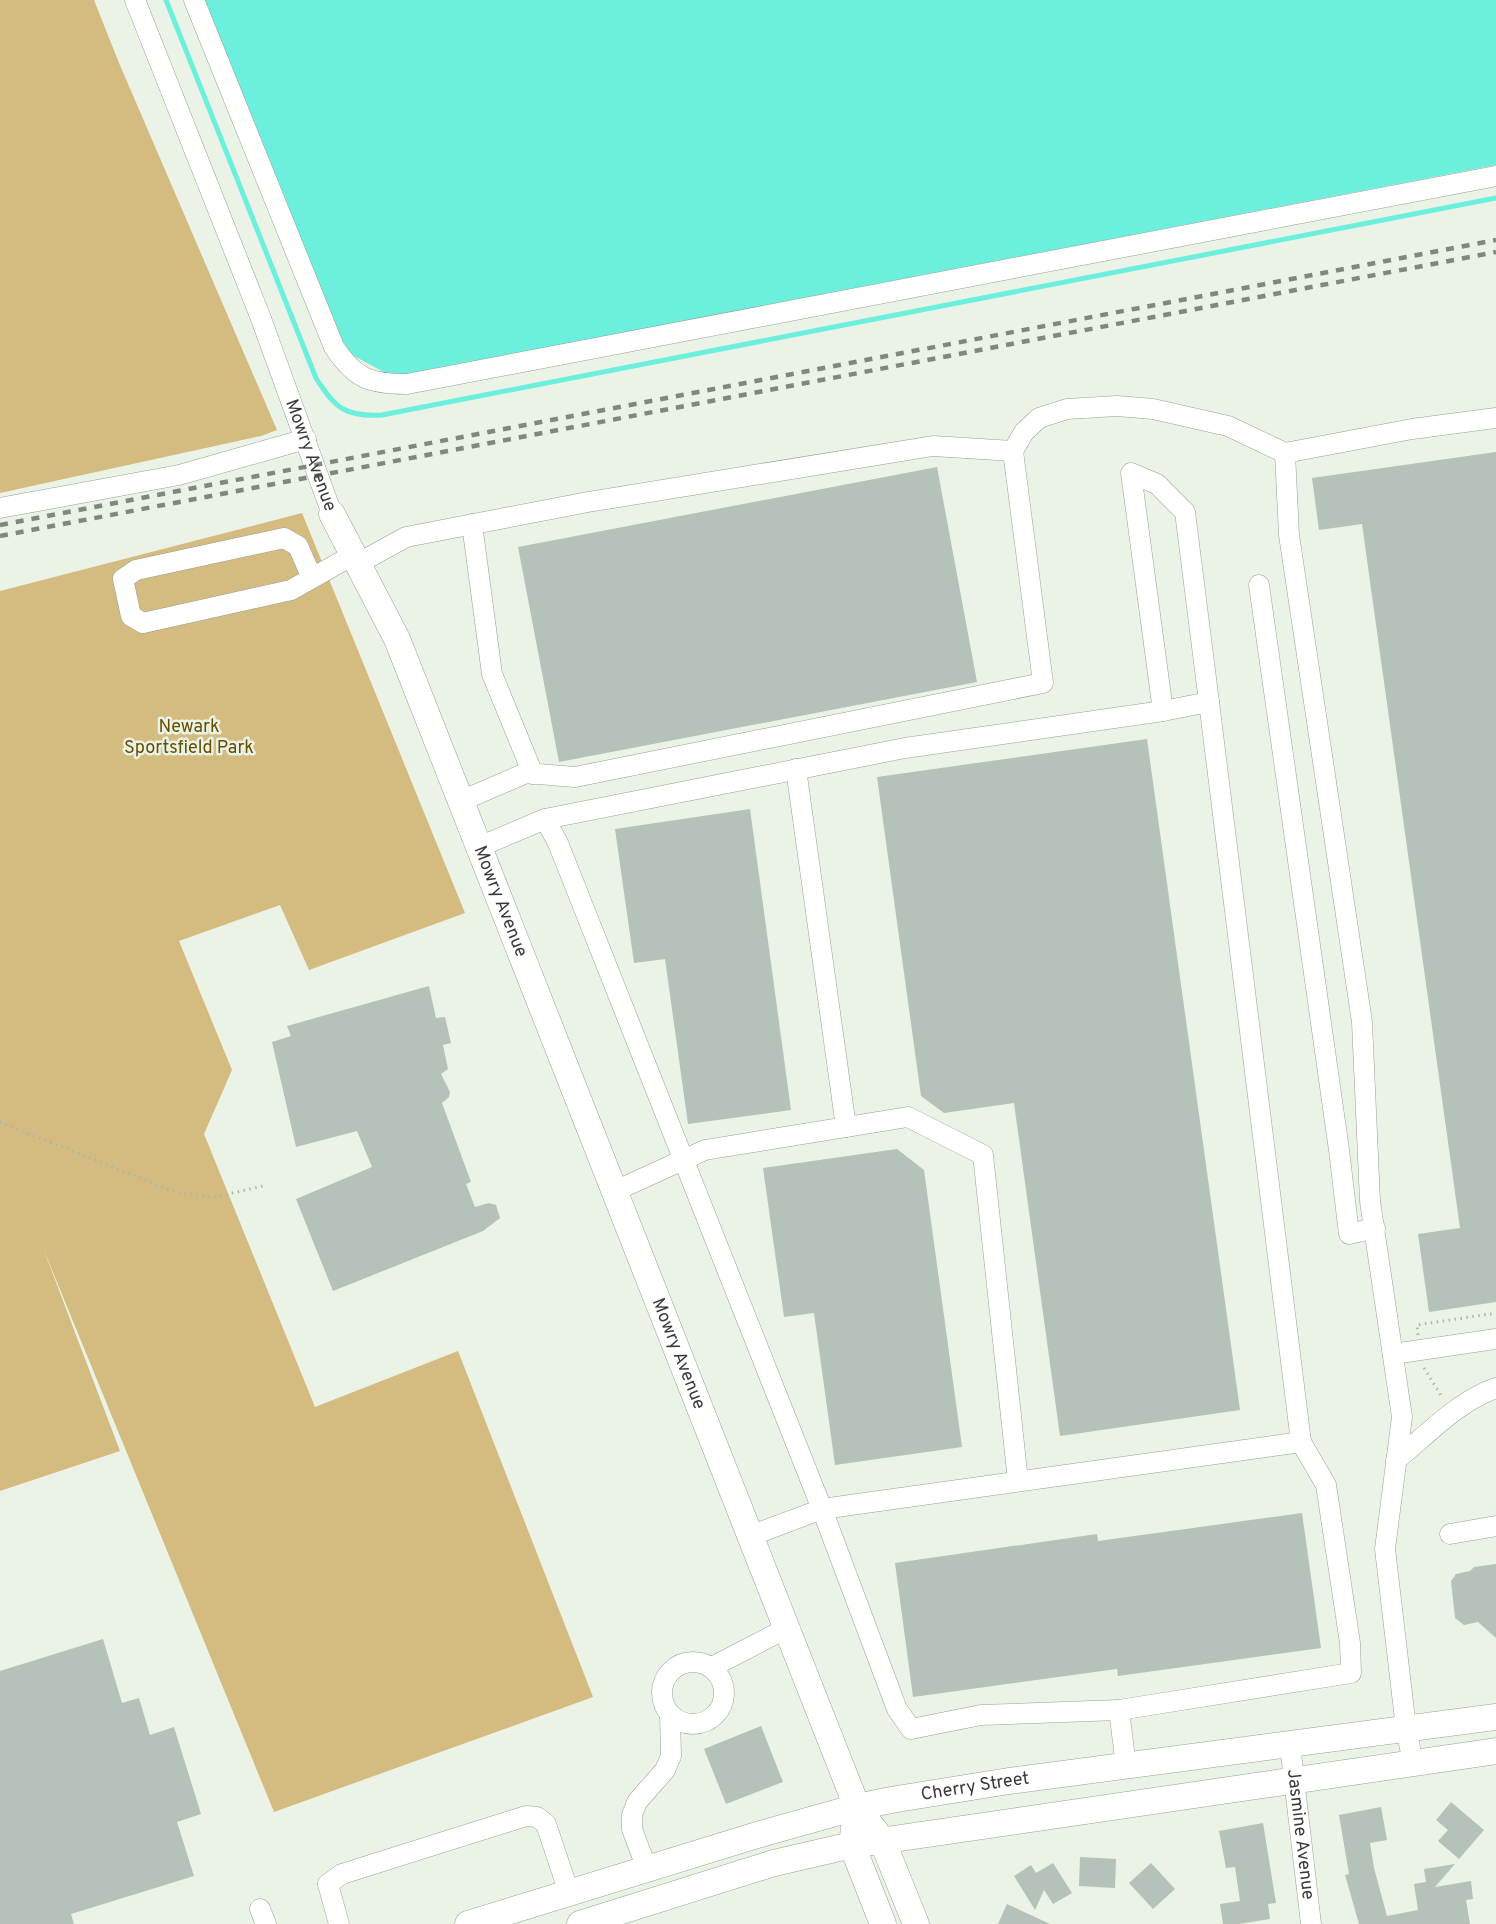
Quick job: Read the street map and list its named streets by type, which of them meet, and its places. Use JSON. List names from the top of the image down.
{
  "streets": {
    "main road": ["Mowry Avenue", "Cherry Street"],
    "street": ["Jasmine Avenue"]
  },
  "crossings": [
    ["Mowry Avenue", "Cherry Street"],
    ["Cherry Street", "Jasmine Avenue"]
  ],
  "parks": ["Newark Sportsfield Park"]
}
